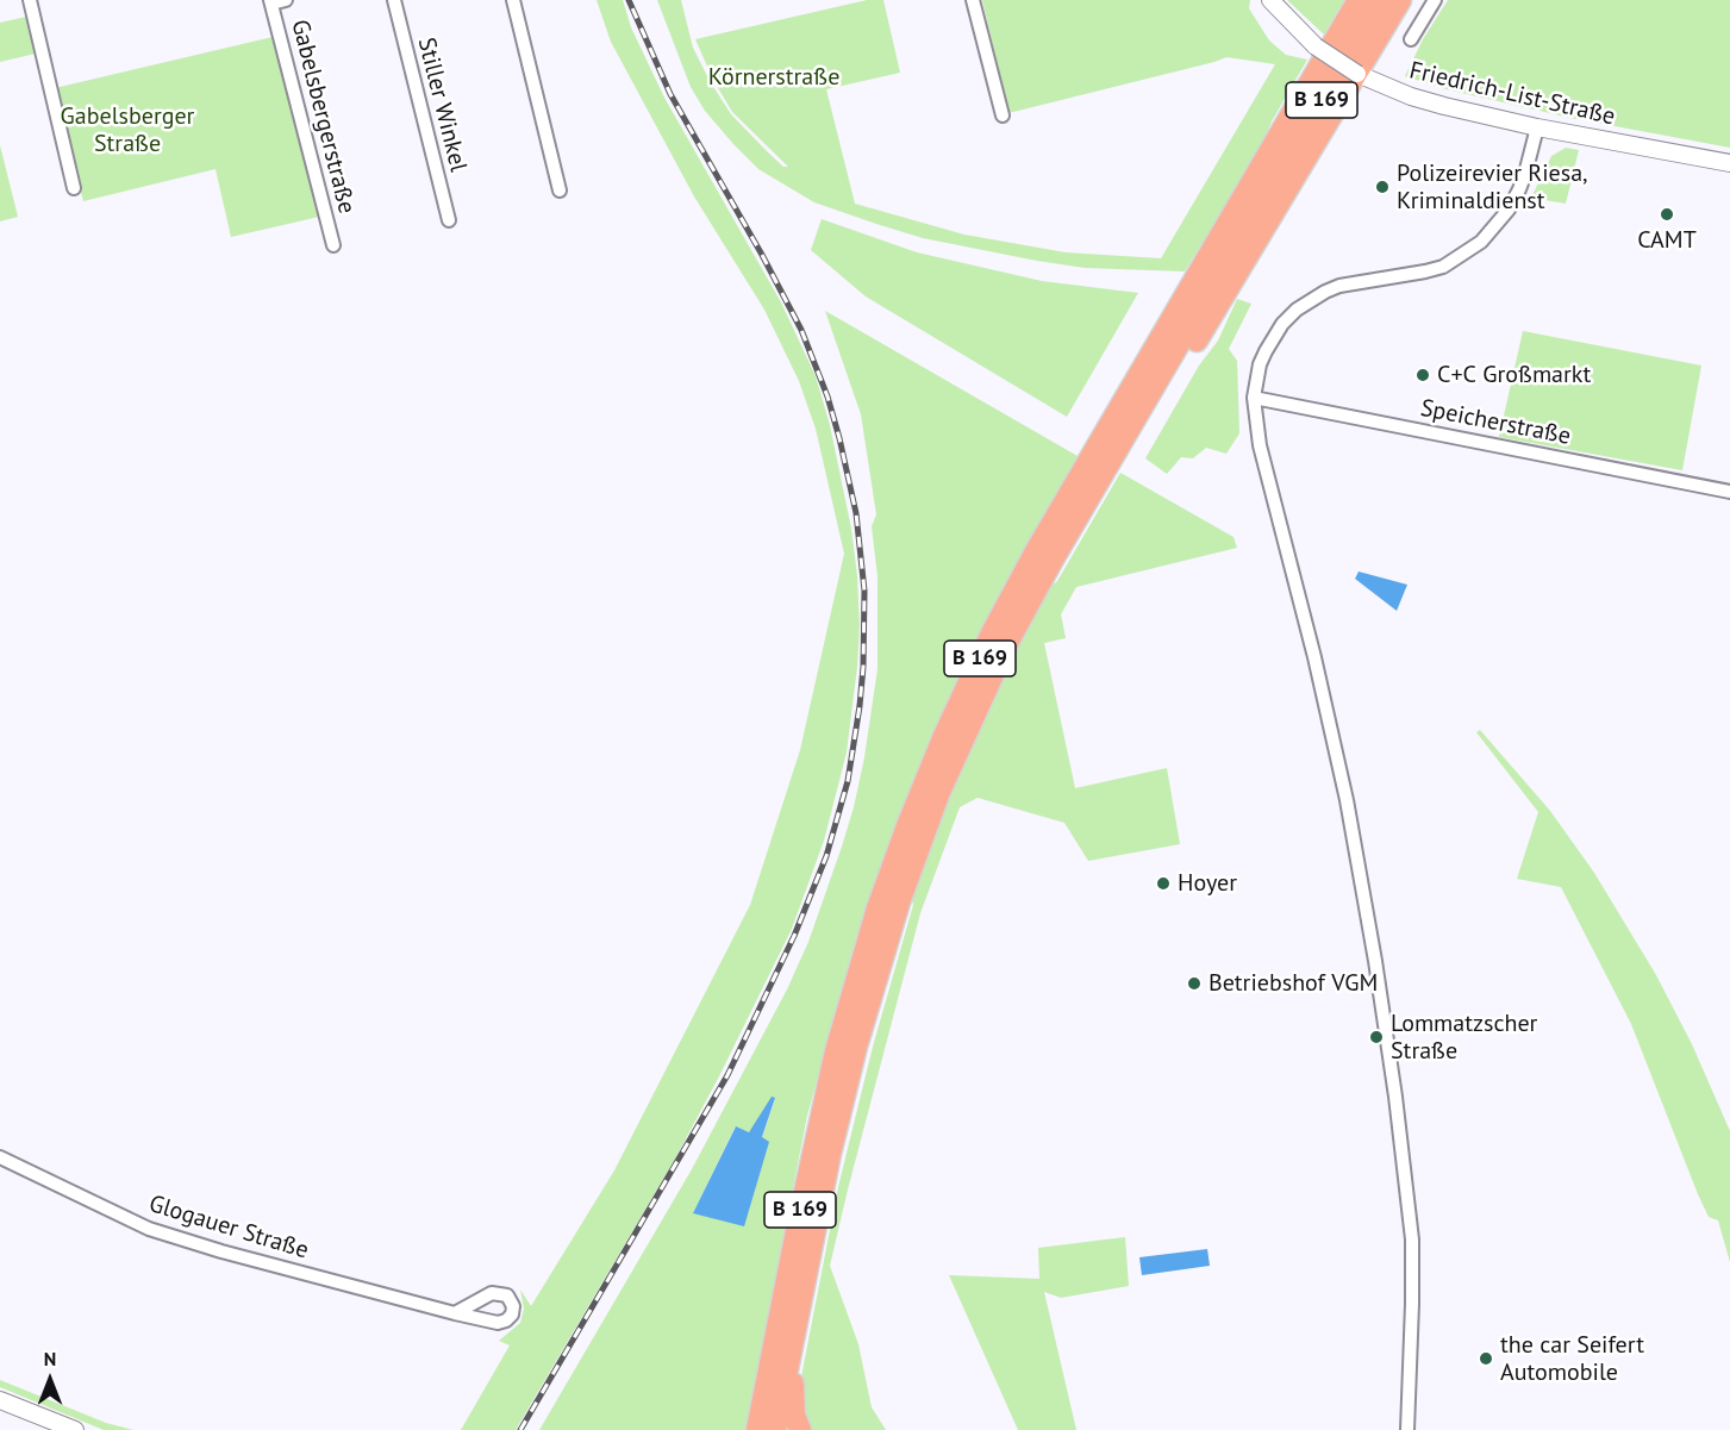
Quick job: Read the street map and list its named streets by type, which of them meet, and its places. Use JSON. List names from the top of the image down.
{
  "streets": {
    "highway": ["B 169"],
    "street": [
      "Friedrich-List-Straße",
      "Stiller Winkel",
      "Gabelsbergerstraße",
      "Speicherstraße",
      "Glogauer Straße"
    ]
  },
  "parks": ["Körnerstraße", "Gabelsberger Straße"],
  "places": [
    "Polizeirevier Riesa, Kriminaldienst",
    "CAMT",
    "C+C Großmarkt",
    "Hoyer",
    "Betriebshof VGM",
    "Lommatzscher Straße",
    "the car Seifert Automobile"
  ],
  "north": "top"
}
